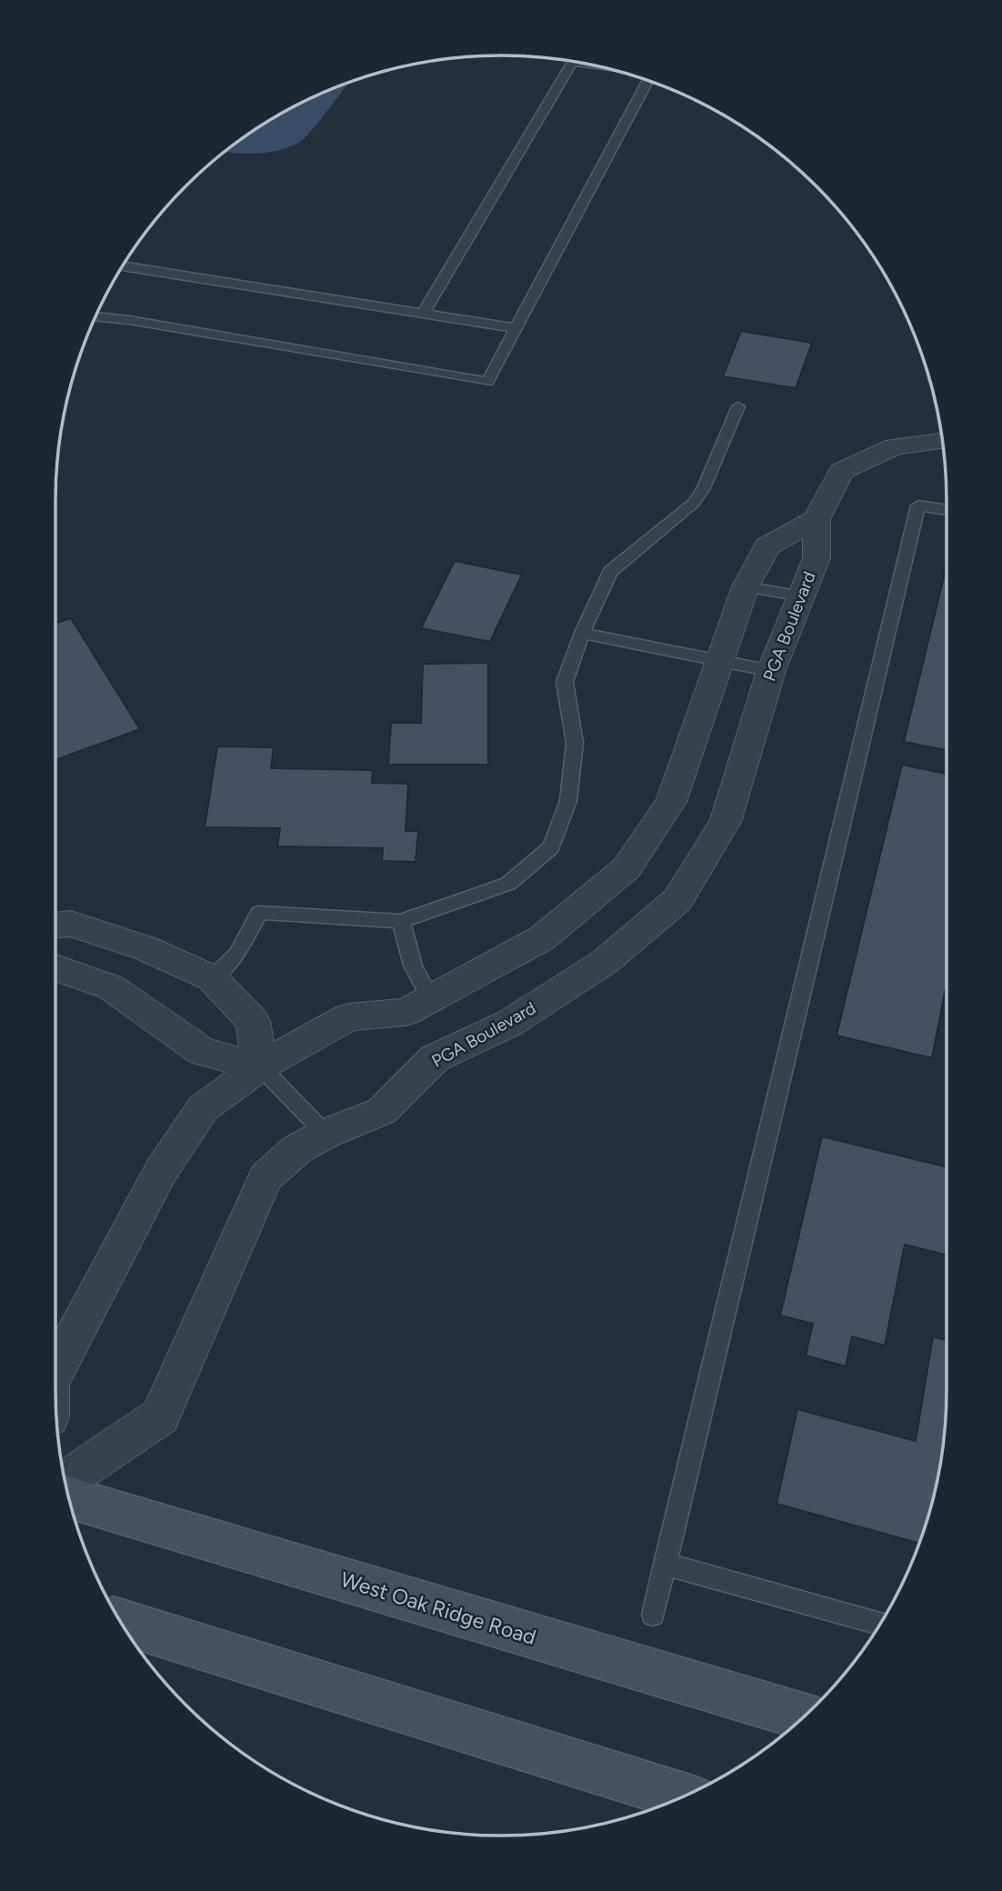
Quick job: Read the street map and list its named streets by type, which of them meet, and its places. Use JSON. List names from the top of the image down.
{
  "streets": {
    "street": ["PGA Boulevard", "West Oak Ridge Road"]
  }
}
